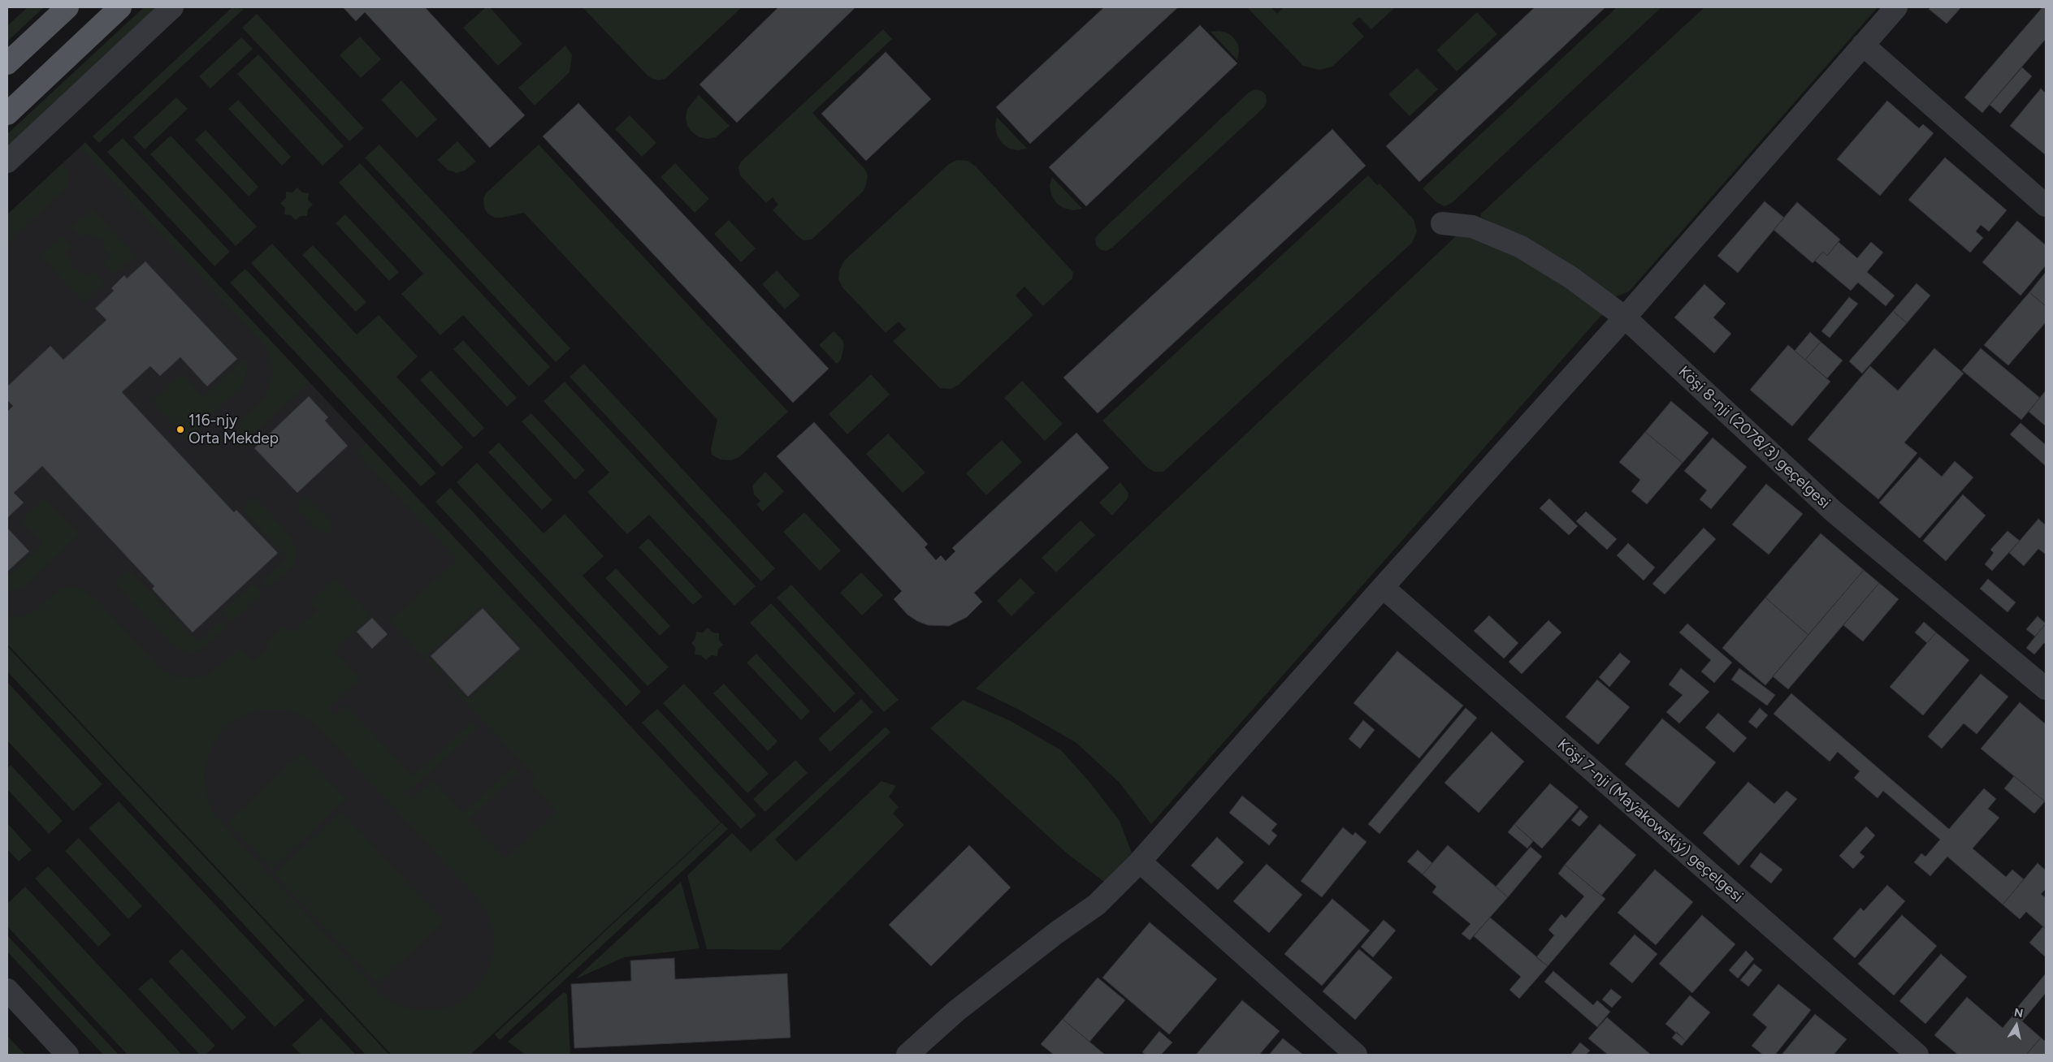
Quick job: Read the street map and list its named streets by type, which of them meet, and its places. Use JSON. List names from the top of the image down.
{
  "streets": {
    "street": ["Köşi 8-nji (2078/3) geçelgesi", "Köşi 7-nji (Maýakowskiý) geçelgesi"]
  },
  "places": ["116-njy Orta Mekdep"],
  "north": "top"
}
